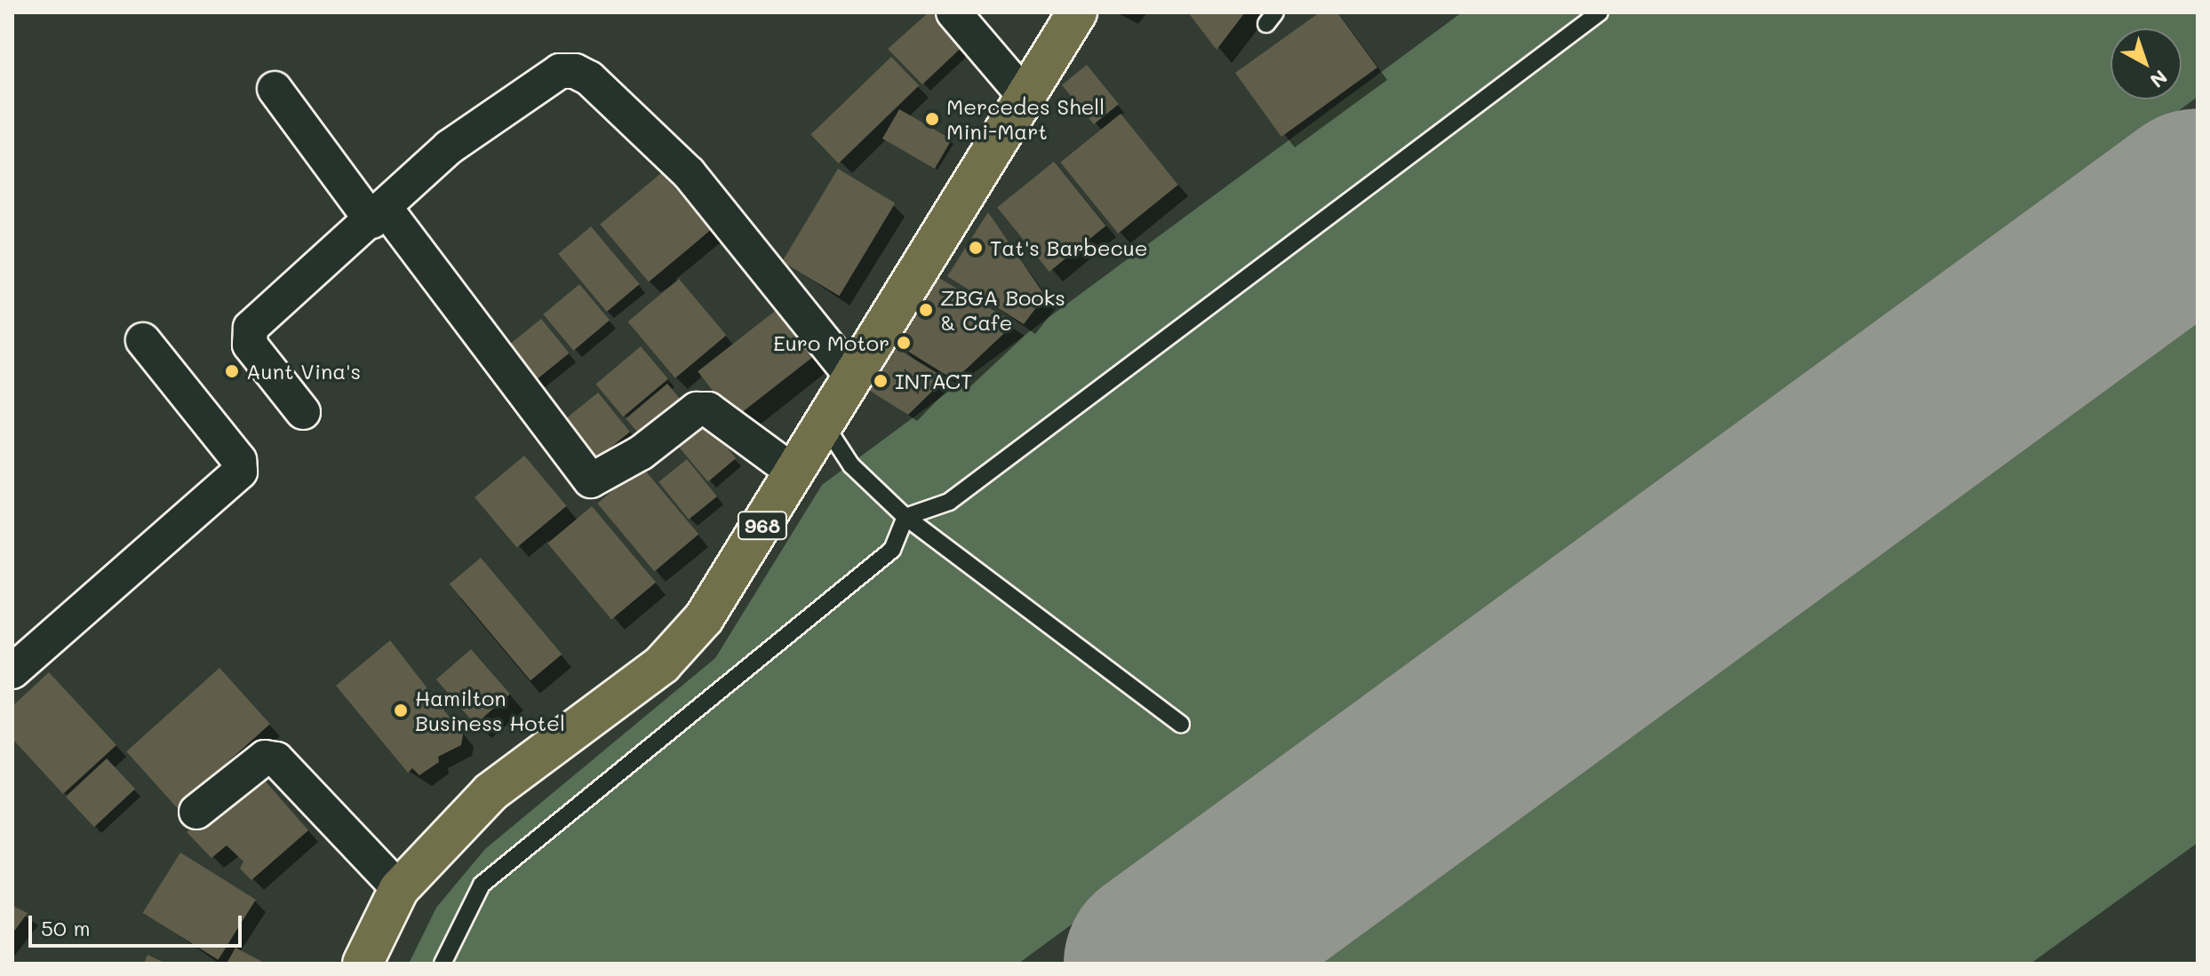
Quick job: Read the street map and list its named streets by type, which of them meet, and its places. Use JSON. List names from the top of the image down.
{
  "streets": {
    "main road": ["968"]
  },
  "places": [
    "Mercedes Shell Mini-Mart",
    "Tat's Barbecue",
    "ZBGA Books & Cafe",
    "Euro Motor",
    "Aunt Vina's",
    "INTACT",
    "Hamilton Business Hotel"
  ],
  "scale_bar": "50 m",
  "north": "bottom right"
}
